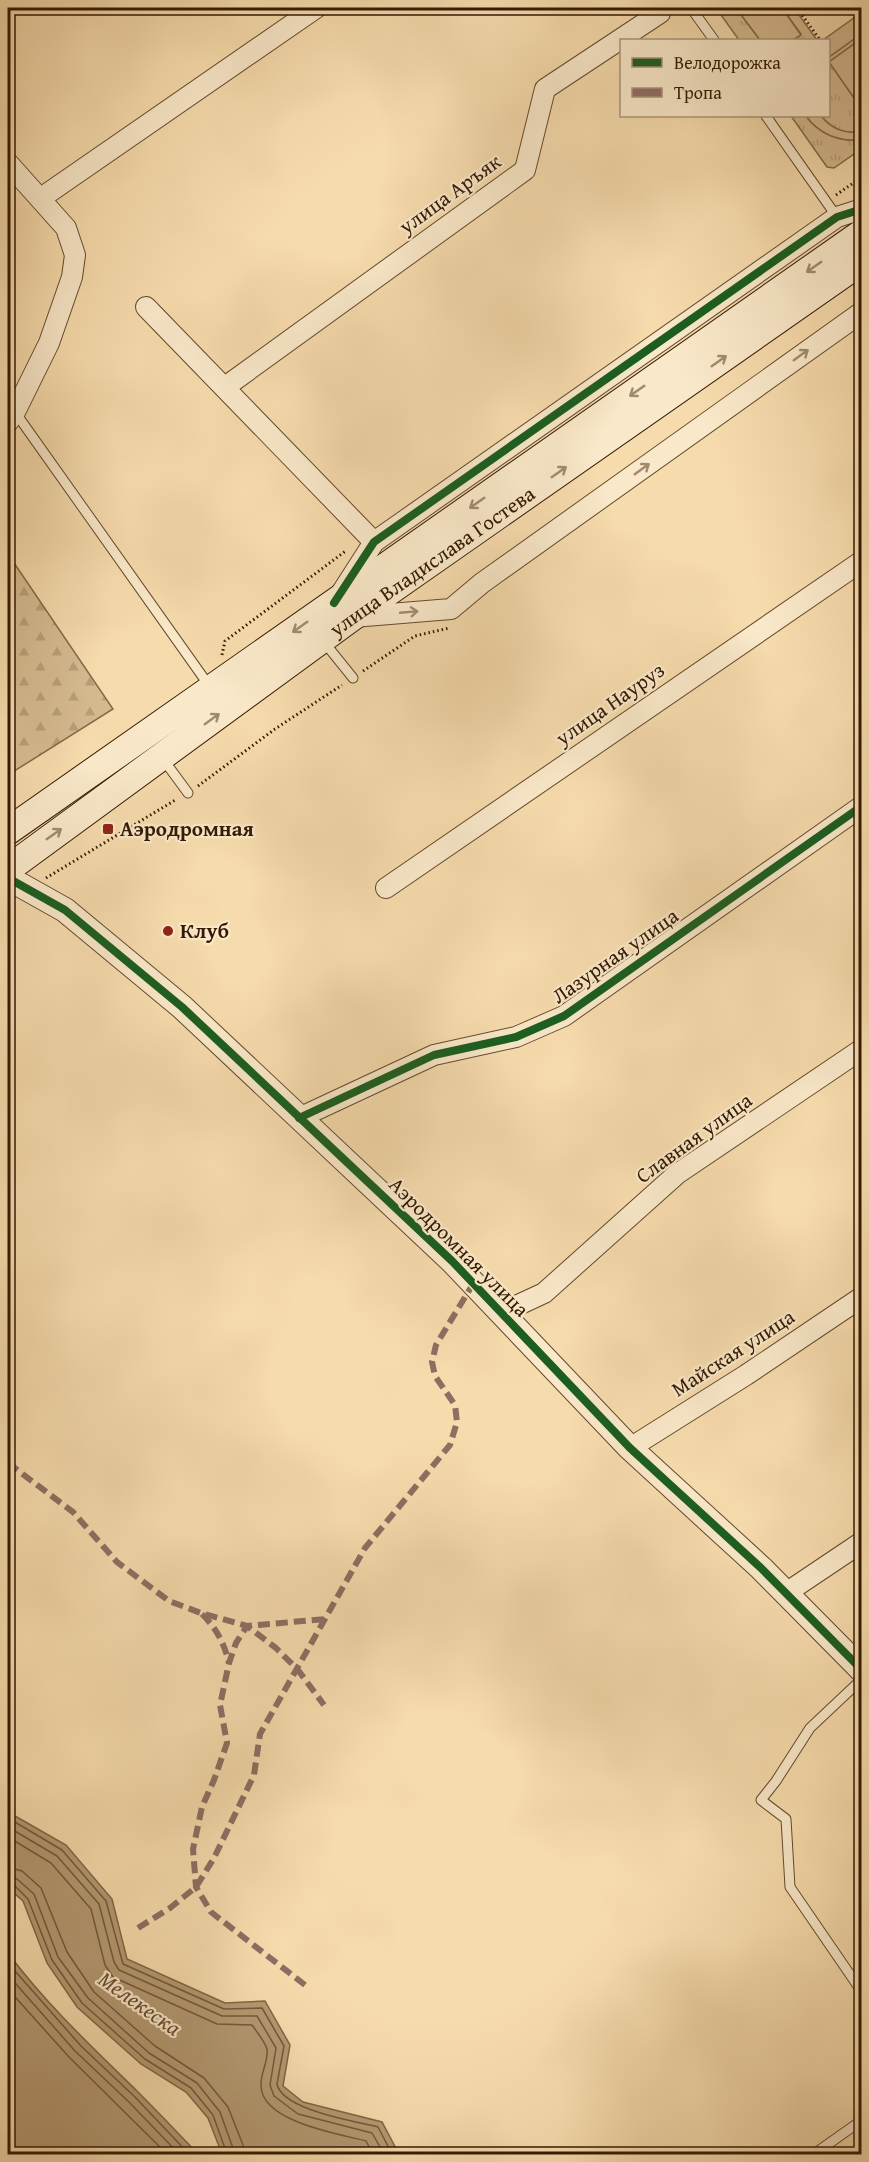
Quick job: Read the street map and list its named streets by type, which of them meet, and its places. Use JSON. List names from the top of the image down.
{
  "streets": {
    "main road": ["улица Владислава Гостева"],
    "street": [
      "улица Аръяк",
      "улица Науруз",
      "Лазурная улица",
      "Славная улица",
      "Аэродромная улица",
      "Майская улица"
    ]
  },
  "crossings": [
    ["Лазурная улица", "Аэродромная улица"],
    ["Славная улица", "Аэродромная улица"],
    ["Аэродромная улица", "Майская улица"]
  ],
  "water": ["Мелекеска"],
  "places": {
    "transit": ["Аэродромная"],
    "other": ["Клуб"]
  },
  "legend": ["Велодорожка", "Тропа"]
}
